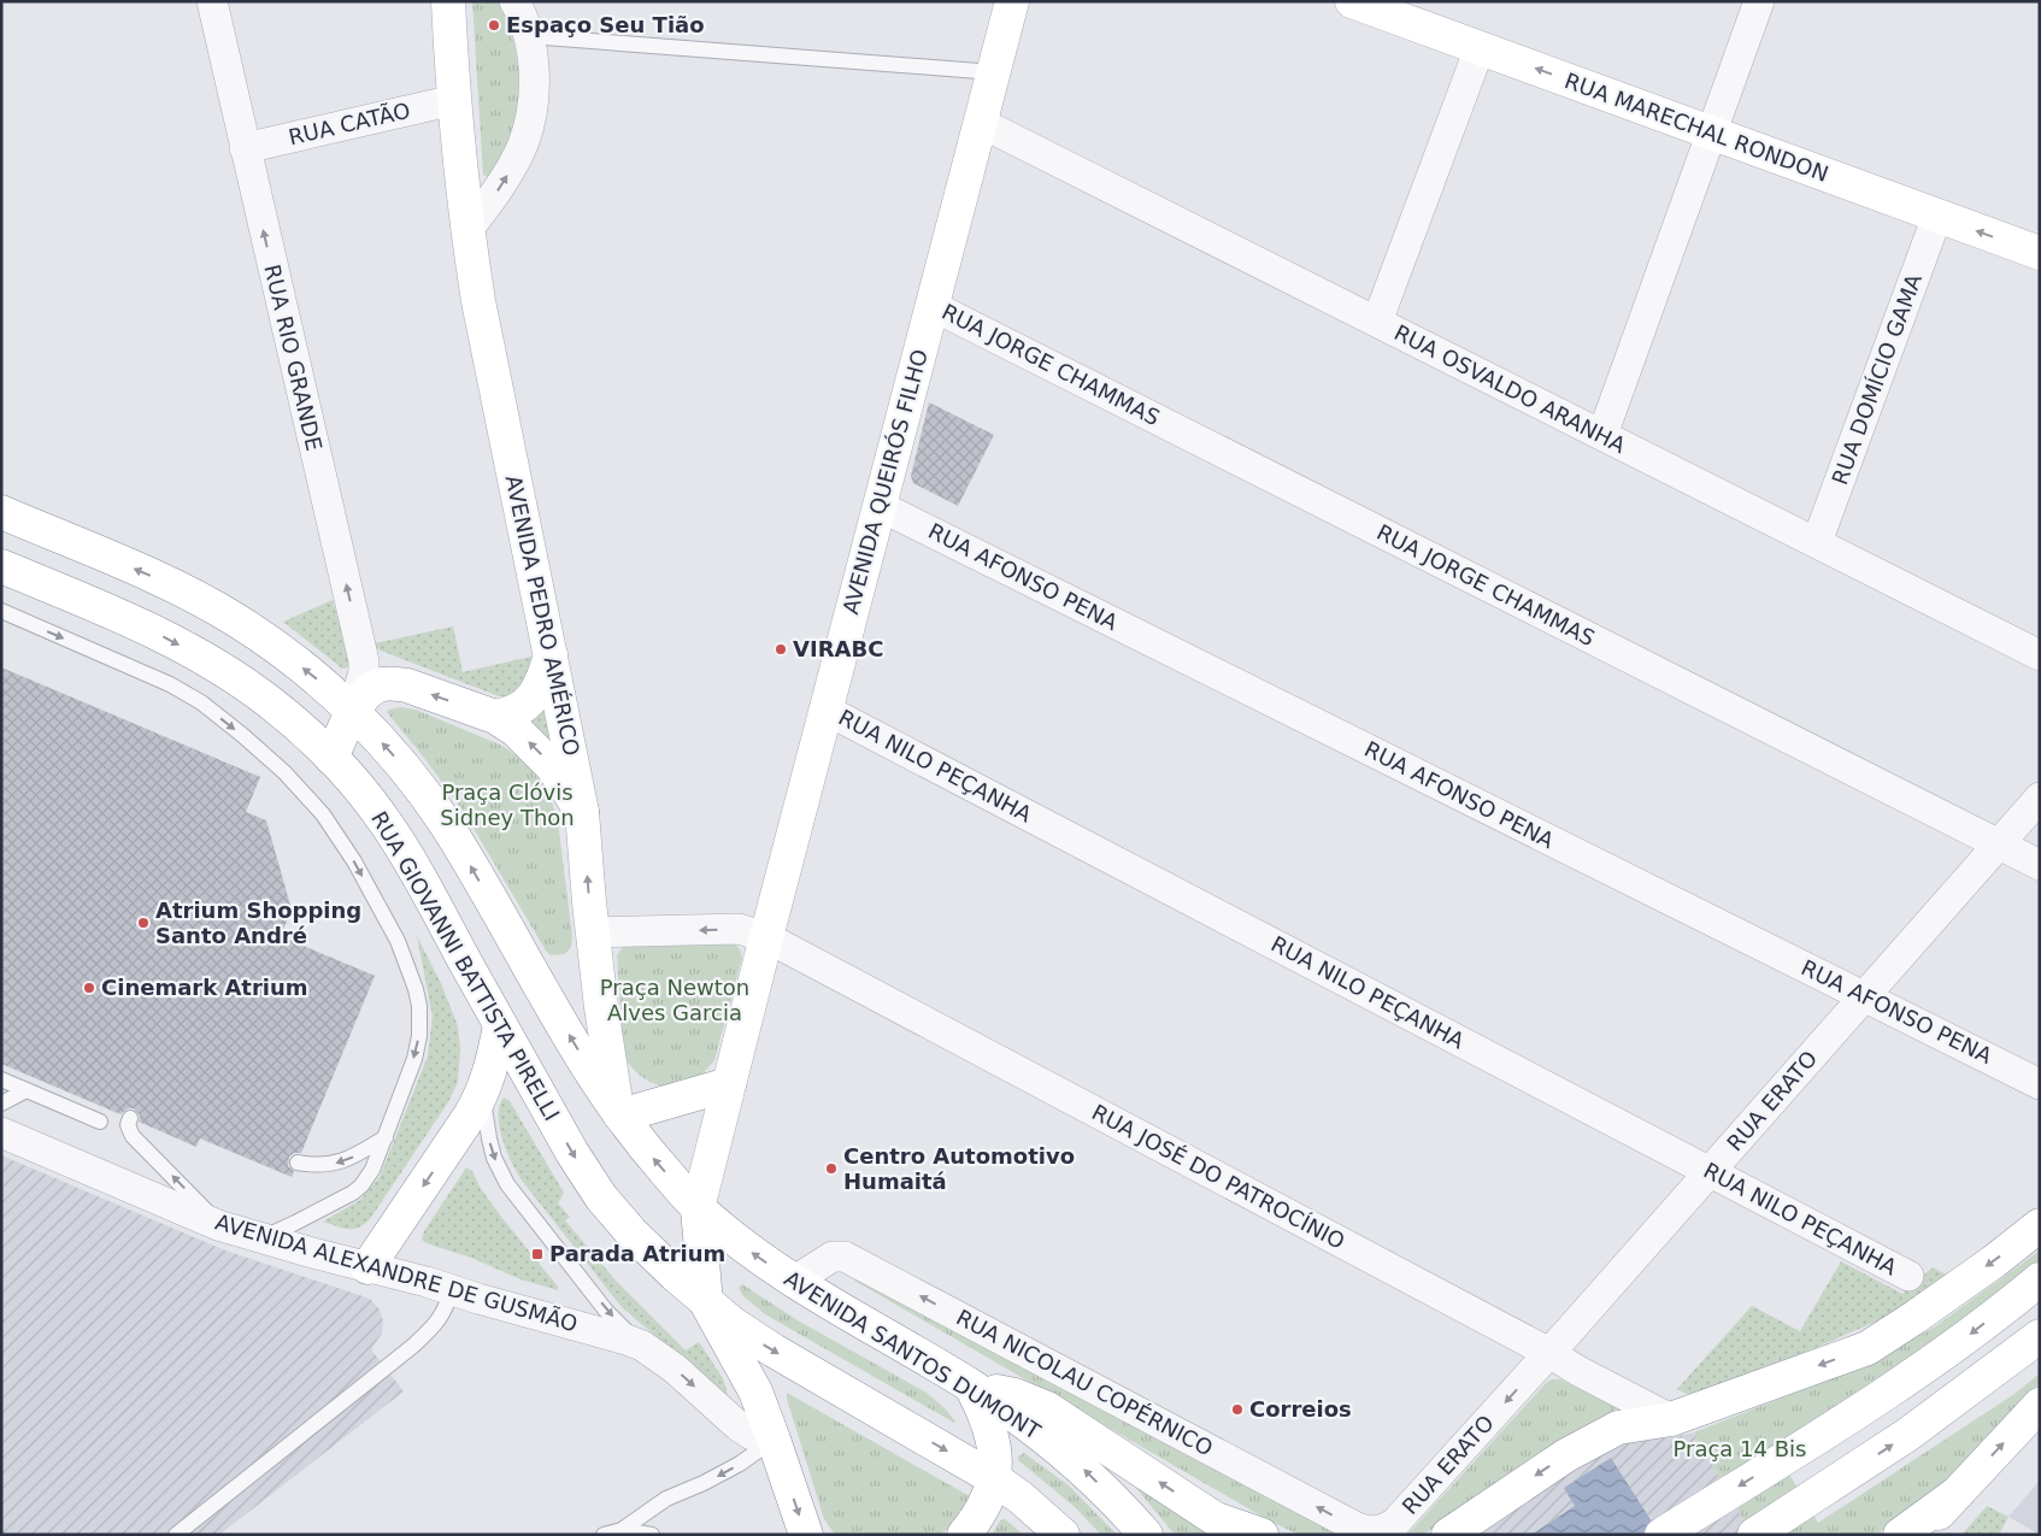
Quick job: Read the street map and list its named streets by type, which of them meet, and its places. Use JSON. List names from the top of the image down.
{
  "streets": {
    "main road": [
      "RUA MARECHAL RONDON",
      "AVENIDA QUEIRÓS FILHO",
      "AVENIDA PEDRO AMÉRICO",
      "RUA GIOVANNI BATTISTA PIRELLI",
      "AVENIDA SANTOS DUMONT"
    ],
    "street": [
      "RUA CATÃO",
      "RUA RIO GRANDE",
      "RUA JORGE CHAMMAS",
      "RUA DOMÍCIO GAMA",
      "RUA OSVALDO ARANHA",
      "RUA AFONSO PENA",
      "RUA NILO PEÇANHA",
      "RUA ERATO",
      "RUA JOSÉ DO PATROCÍNIO",
      "AVENIDA ALEXANDRE DE GUSMÃO",
      "RUA NICOLAU COPÉRNICO"
    ]
  },
  "crossings": [
    ["RUA CATÃO", "RUA RIO GRANDE"],
    ["RUA CATÃO", "AVENIDA PEDRO AMÉRICO"],
    ["RUA MARECHAL RONDON", "RUA DOMÍCIO GAMA"],
    ["RUA JORGE CHAMMAS", "AVENIDA QUEIRÓS FILHO"],
    ["RUA JORGE CHAMMAS", "RUA ERATO"],
    ["RUA DOMÍCIO GAMA", "RUA OSVALDO ARANHA"],
    ["RUA OSVALDO ARANHA", "AVENIDA QUEIRÓS FILHO"],
    ["AVENIDA QUEIRÓS FILHO", "RUA AFONSO PENA"],
    ["AVENIDA QUEIRÓS FILHO", "RUA NILO PEÇANHA"],
    ["AVENIDA QUEIRÓS FILHO", "RUA JOSÉ DO PATROCÍNIO"],
    ["AVENIDA QUEIRÓS FILHO", "AVENIDA SANTOS DUMONT"],
    ["RUA AFONSO PENA", "RUA ERATO"],
    ["RUA NILO PEÇANHA", "RUA ERATO"],
    ["RUA ERATO", "RUA JOSÉ DO PATROCÍNIO"],
    ["RUA ERATO", "RUA NICOLAU COPÉRNICO"],
    ["AVENIDA SANTOS DUMONT", "RUA NICOLAU COPÉRNICO"]
  ],
  "one_way": ["RUA MARECHAL RONDON", "RUA RIO GRANDE", "RUA NICOLAU COPÉRNICO"],
  "parks": ["Praça Clóvis Sidney Thon", "Praça Newton Alves Garcia", "Praça 14 Bis"],
  "places": {
    "other": [
      "Espaço Seu Tião",
      "VIRABC",
      "Atrium Shopping Santo André",
      "Cinemark Atrium",
      "Centro Automotivo Humaitá",
      "Correios"
    ],
    "transit": ["Parada Atrium"]
  }
}
